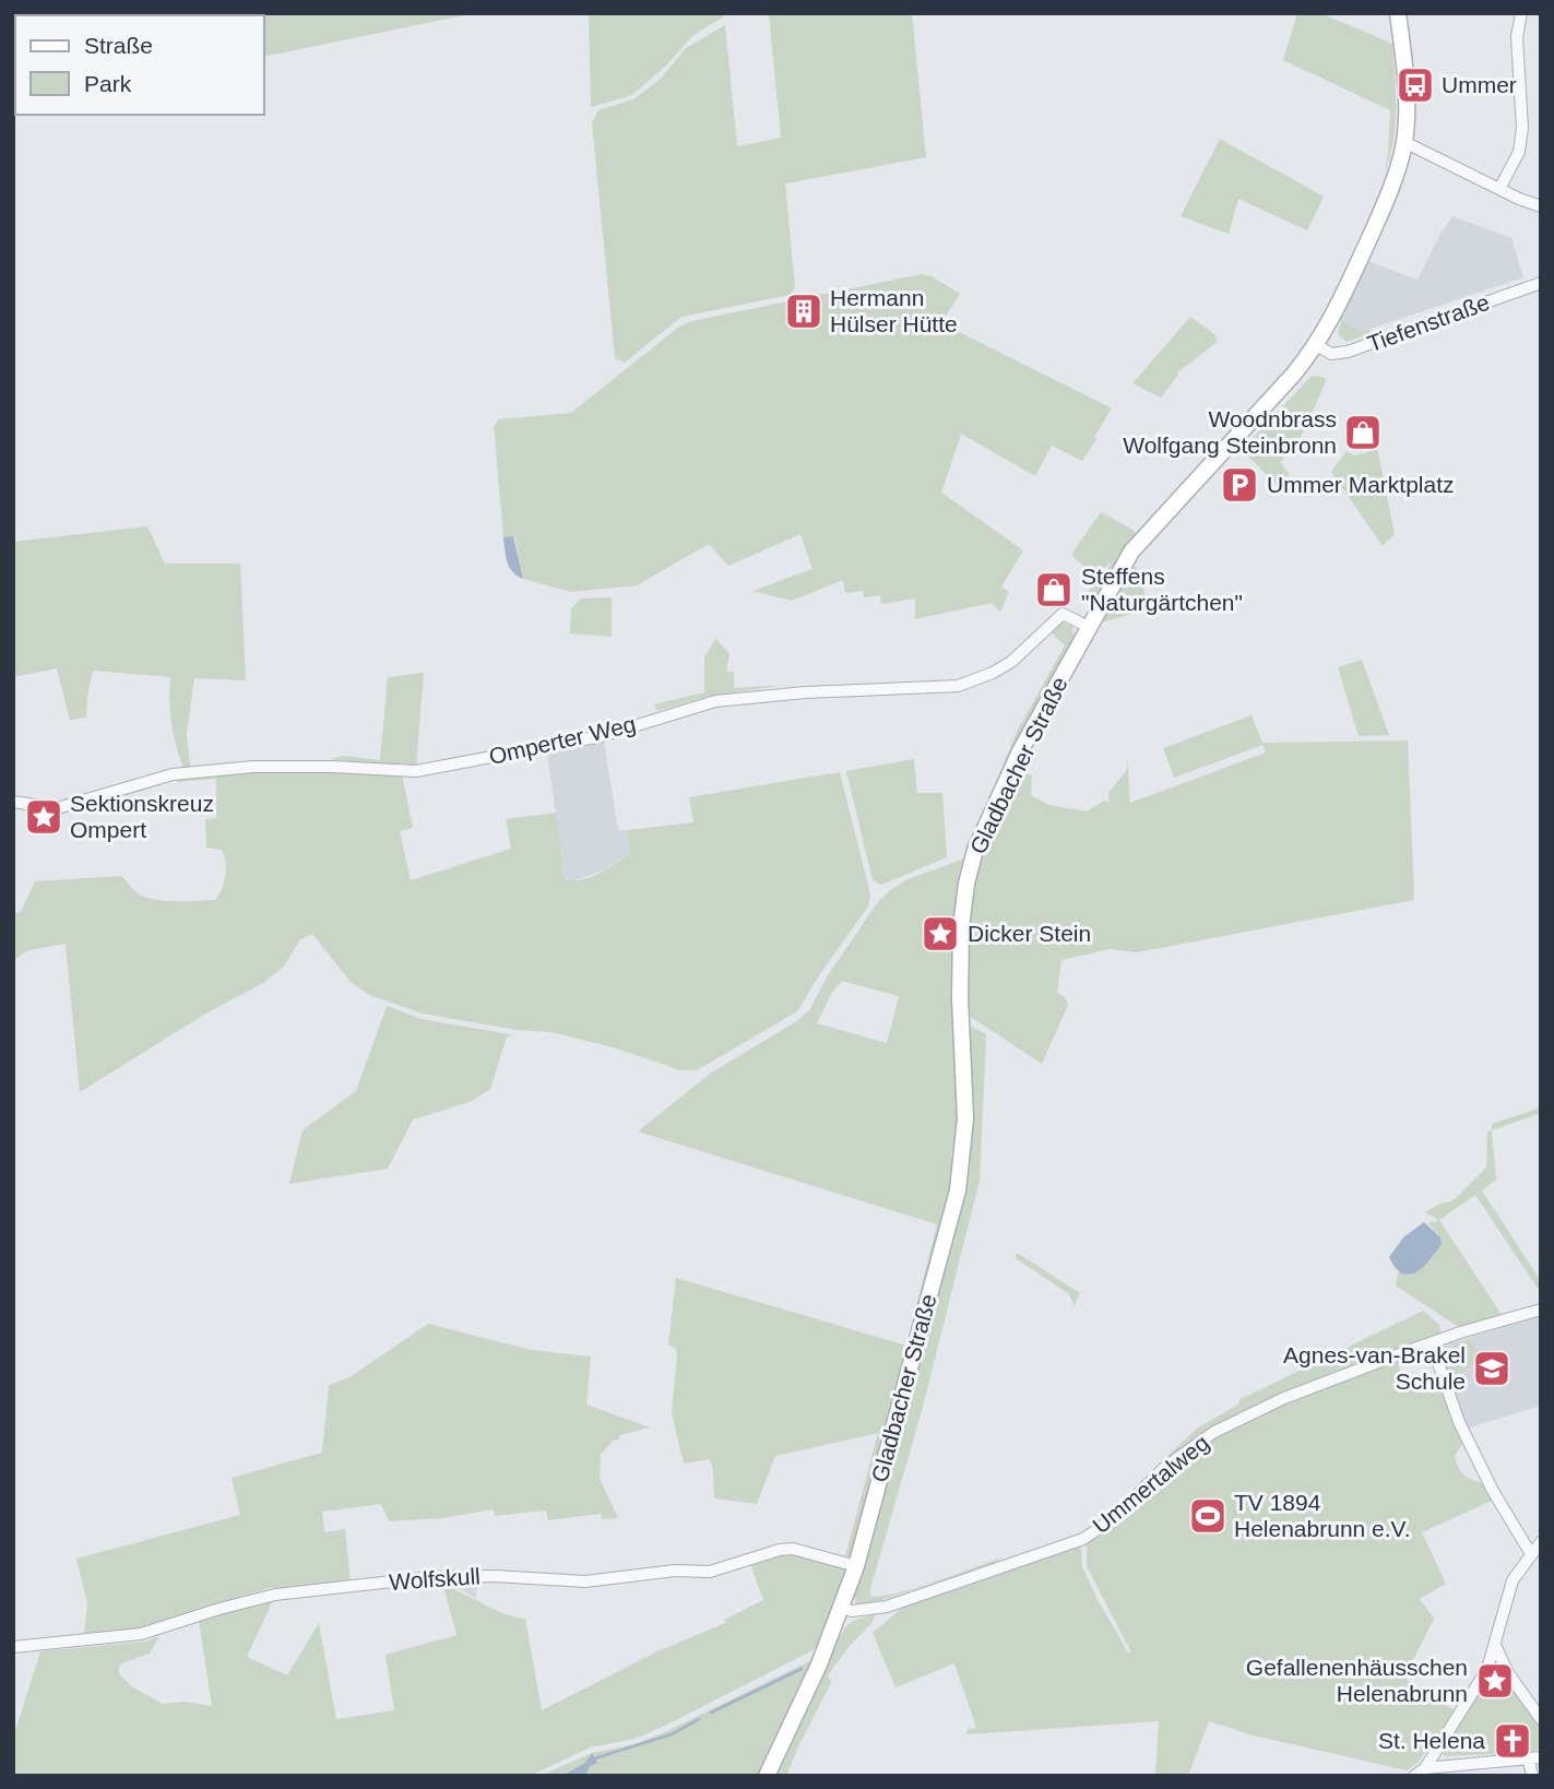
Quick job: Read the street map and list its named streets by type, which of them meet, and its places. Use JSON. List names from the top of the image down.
{
  "streets": {
    "main road": ["Gladbacher Straße"],
    "street": [
      "Tiefenstraße",
      "Omperter Weg",
      "Ummertalweg",
      "Wolfskull"
    ]
  },
  "crossings": [
    ["Tiefenstraße", "Gladbacher Straße"],
    ["Omperter Weg", "Gladbacher Straße"],
    ["Gladbacher Straße", "Ummertalweg"],
    ["Gladbacher Straße", "Wolfskull"]
  ],
  "places": {
    "bus stop": ["Ummer"],
    "building": ["Hermann Hülser Hütte"],
    "shop": ["Woodnbrass Wolfgang Steinbronn", "Steffens \"Naturgärtchen\""],
    "parking": ["Ummer Marktplatz"],
    "place": ["Sektionskreuz Ompert", "Dicker Stein", "Gefallenenhäusschen Helenabrunn"],
    "school or university": ["Agnes-van-Brakel Schule"],
    "sports": ["TV 1894 Helenabrunn e.V."],
    "church": ["St. Helena"]
  },
  "legend": ["Straße", "Park"]
}
